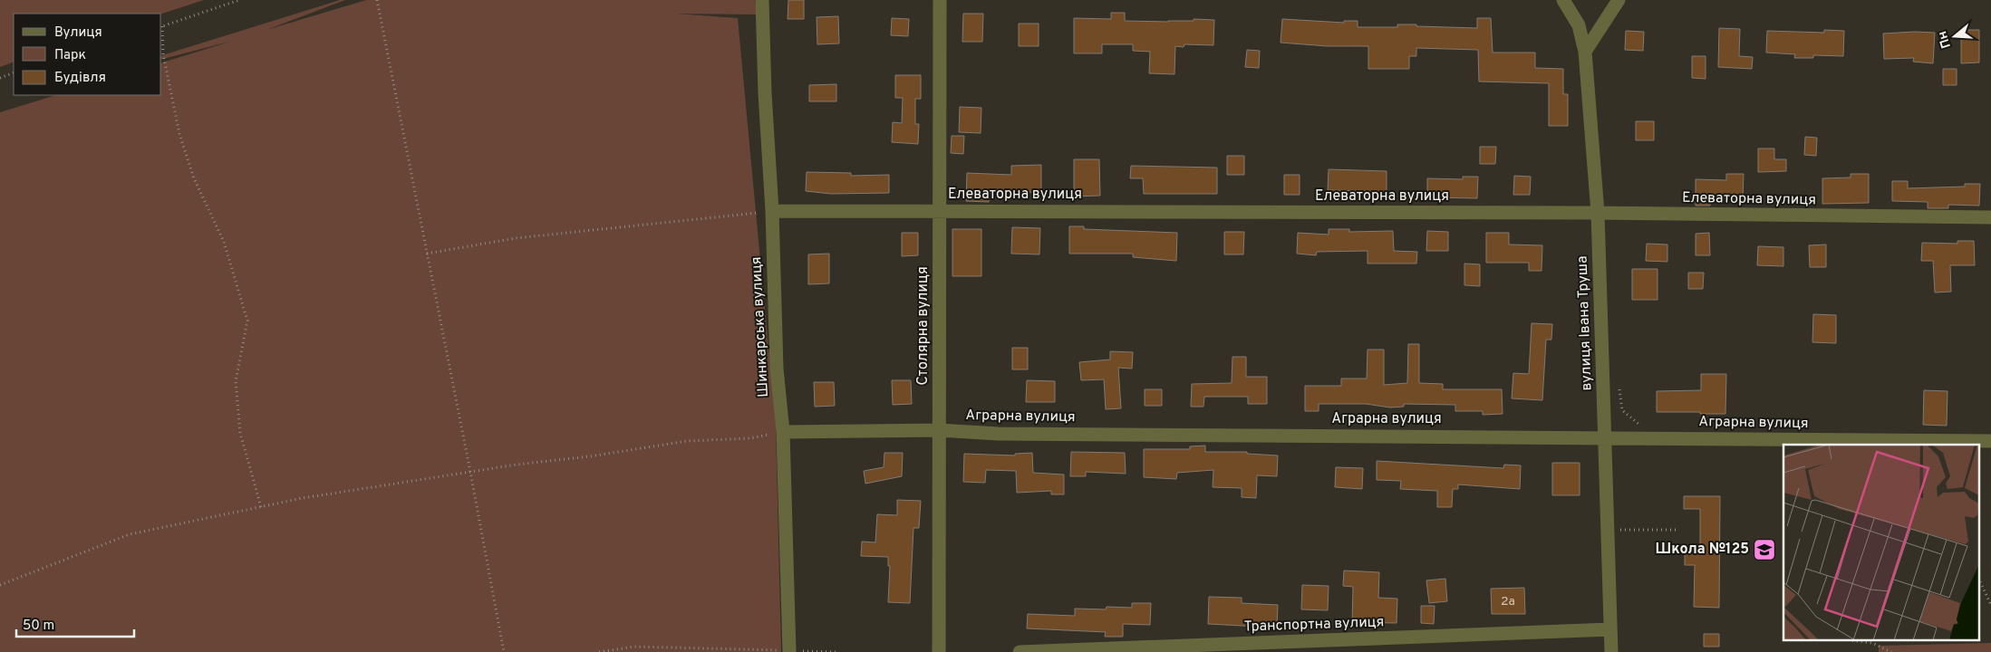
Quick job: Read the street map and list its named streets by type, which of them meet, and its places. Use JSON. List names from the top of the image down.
{
  "streets": {
    "street": [
      "Елеваторна вулиця",
      "вулиця Івана Труша",
      "Столярна вулиця",
      "Шинкарська вулиця",
      "Аграрна вулиця",
      "Транспортна вулиця"
    ]
  },
  "crossings": [
    ["Елеваторна вулиця", "вулиця Івана Труша"],
    ["Елеваторна вулиця", "Столярна вулиця"],
    ["Елеваторна вулиця", "Шинкарська вулиця"],
    ["вулиця Івана Труша", "Аграрна вулиця"],
    ["вулиця Івана Труша", "Транспортна вулиця"],
    ["Столярна вулиця", "Аграрна вулиця"],
    ["Шинкарська вулиця", "Аграрна вулиця"]
  ],
  "places": {
    "school or university": ["Школа №125"]
  },
  "house_numbers": ["2а"],
  "legend": ["Вулиця", "Парк", "Будівля"],
  "scale_bar": "50 m",
  "north": "left"
}
